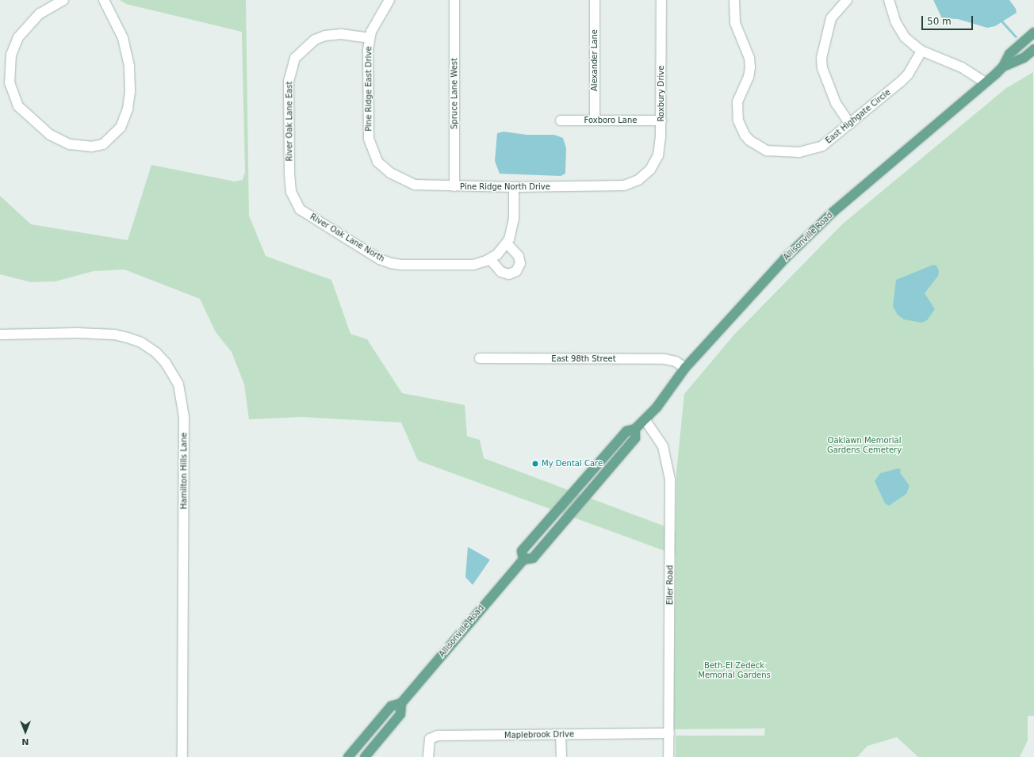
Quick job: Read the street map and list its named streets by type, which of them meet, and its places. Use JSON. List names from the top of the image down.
{
  "streets": {
    "main road": ["Allisonville Road"],
    "street": [
      "Alexander Lane",
      "Pine Ridge East Drive",
      "Spruce Lane West",
      "Roxbury Drive",
      "East Highgate Circle",
      "Foxboro Lane",
      "River Oak Lane East",
      "Pine Ridge North Drive",
      "River Oak Lane North",
      "East 98th Street",
      "Hamilton Hills Lane",
      "Eller Road",
      "Maplebrook Drive"
    ]
  },
  "crossings": [
    ["Alexander Lane", "Foxboro Lane"],
    ["Pine Ridge East Drive", "River Oak Lane East"],
    ["Pine Ridge East Drive", "Pine Ridge North Drive"],
    ["Spruce Lane West", "Pine Ridge North Drive"],
    ["Roxbury Drive", "Foxboro Lane"],
    ["Roxbury Drive", "Pine Ridge North Drive"],
    ["River Oak Lane East", "River Oak Lane North"],
    ["Pine Ridge North Drive", "River Oak Lane North"],
    ["Allisonville Road", "East 98th Street"],
    ["Allisonville Road", "Eller Road"],
    ["Eller Road", "Maplebrook Drive"]
  ],
  "parks": ["Oaklawn Memorial Gardens Cemetery", "Beth-El Zedeck Memorial Gardens"],
  "places": ["My Dental Care"],
  "scale_bar": "50 m",
  "north": "bottom"
}
